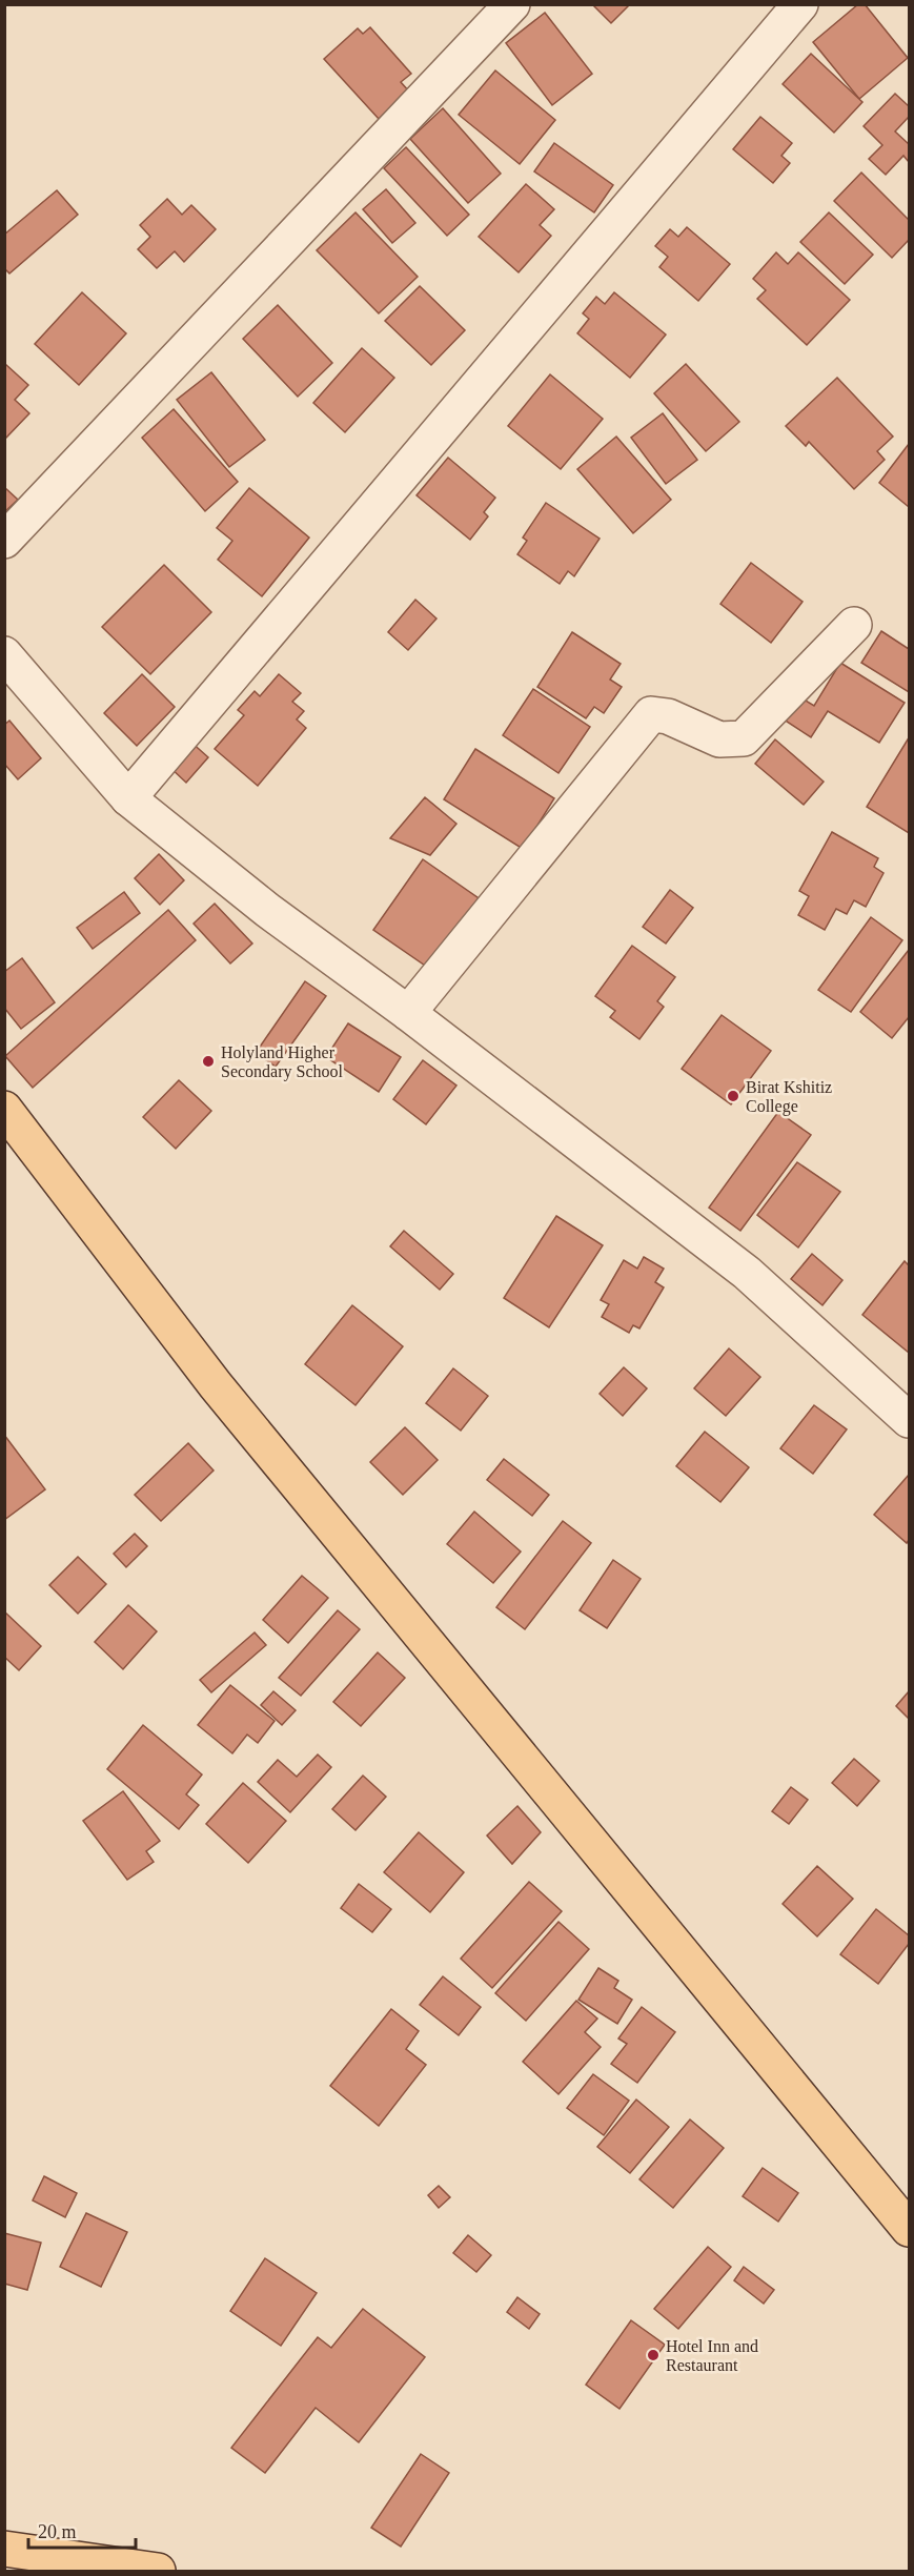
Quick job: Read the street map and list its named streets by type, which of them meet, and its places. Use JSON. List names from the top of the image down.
{
  "places": ["Holyland Higher Secondary School", "Birat Kshitiz College", "Hotel Inn and Restaurant"],
  "scale_bar": "20 m"
}
